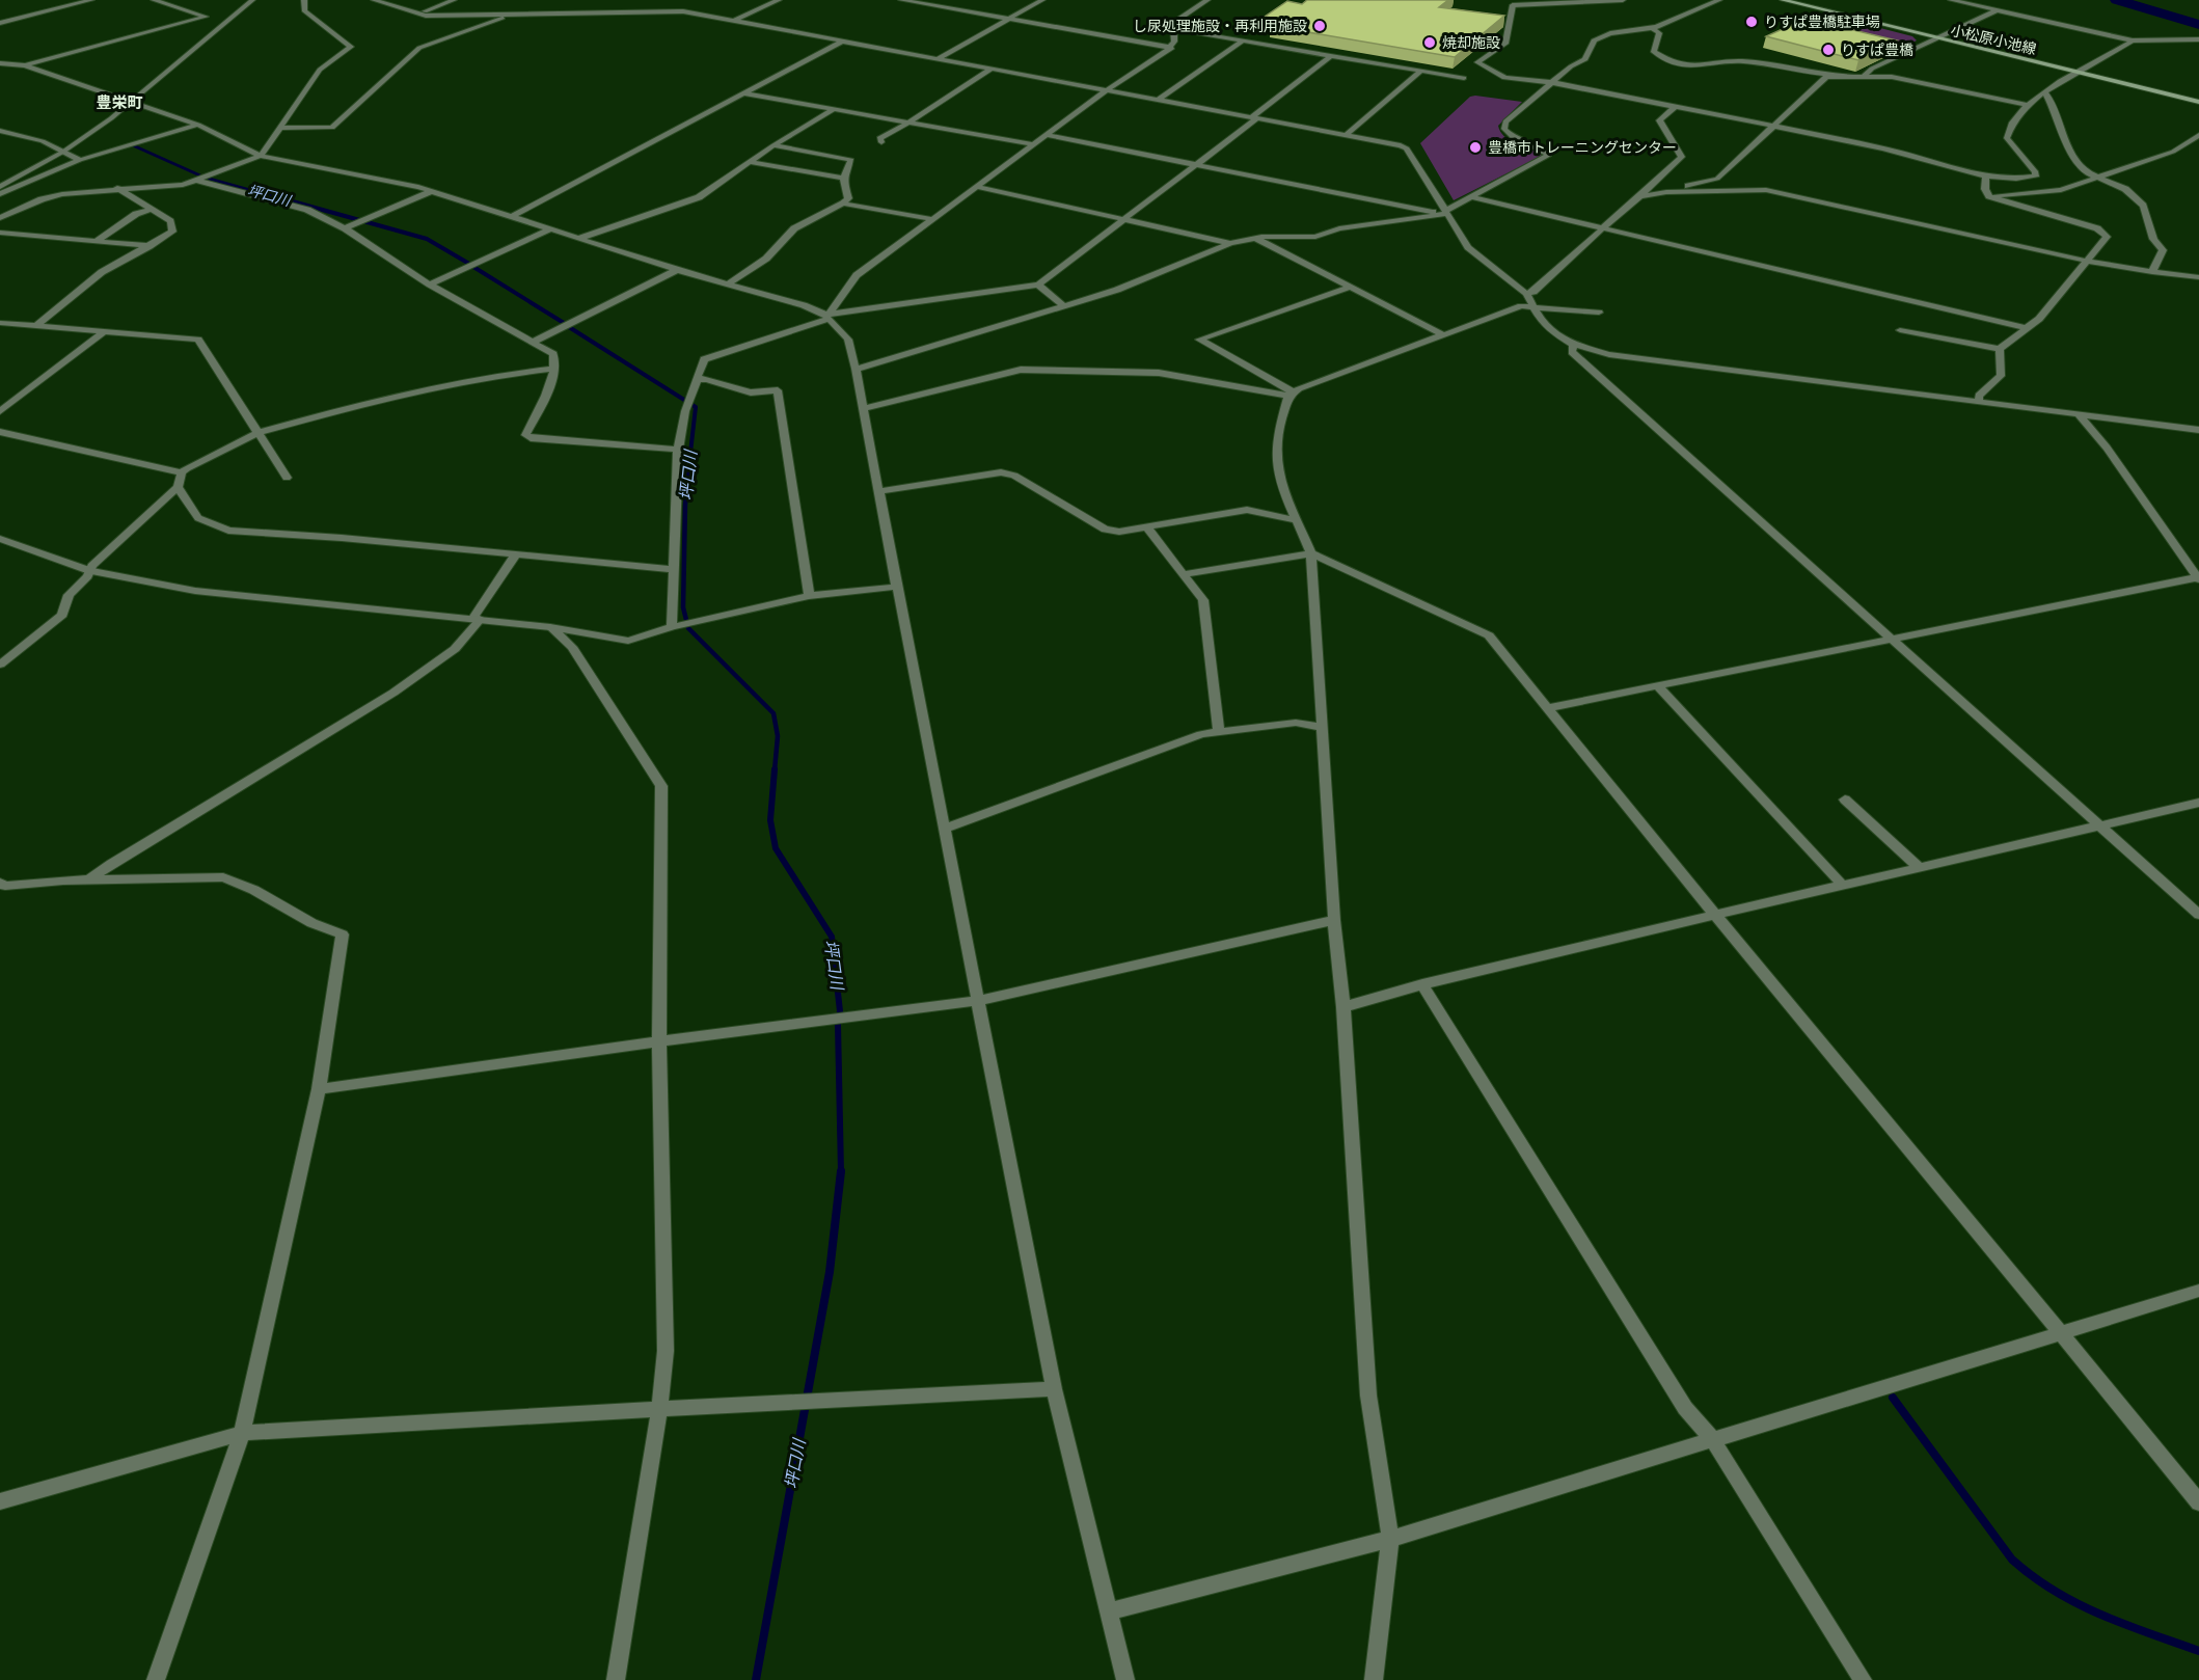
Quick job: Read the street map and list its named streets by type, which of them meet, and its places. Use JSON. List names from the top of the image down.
{
  "streets": {
    "main road": ["小松原小池線"]
  },
  "districts": ["豊栄町"],
  "water": ["坪口川"],
  "places": [
    "りすぱ豊橋駐車場",
    "し尿処理施設・再利用施設",
    "焼却施設",
    "りすぱ豊橋",
    "豊橋市トレーニングセンター"
  ]
}
